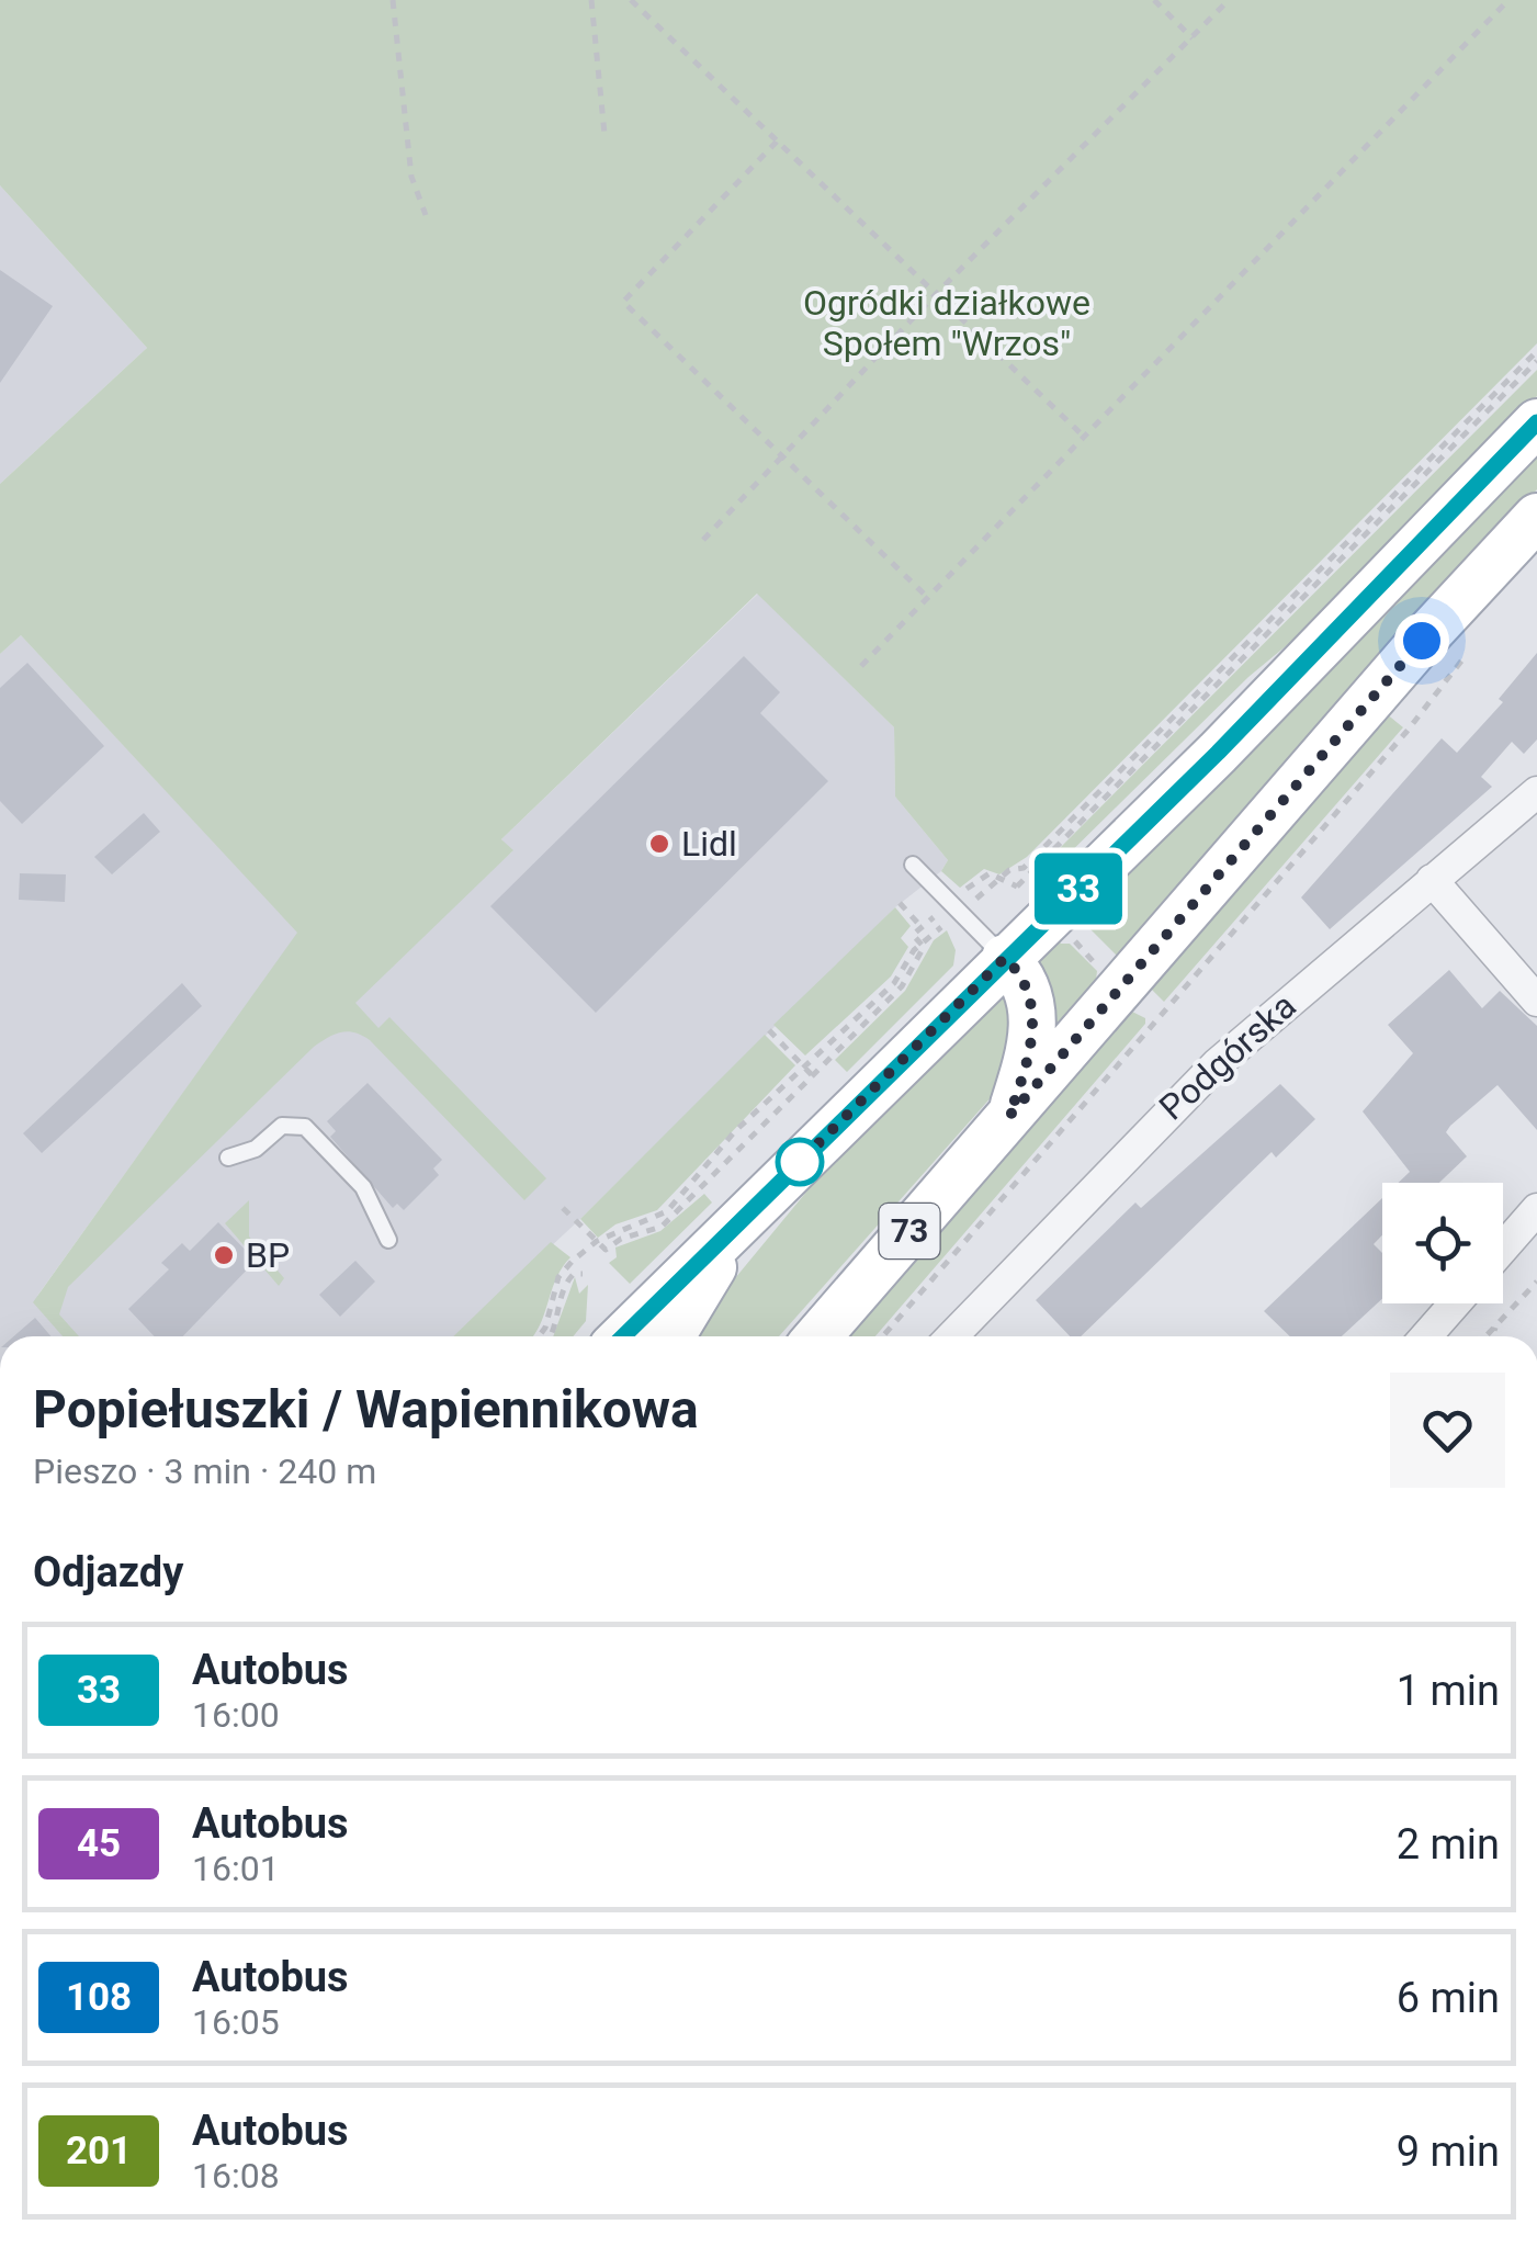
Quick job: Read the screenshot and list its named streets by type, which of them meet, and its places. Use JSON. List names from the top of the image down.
{
  "streets": {
    "main road": ["73"],
    "street": ["Podgórska"]
  },
  "parks": ["Ogródki działkowe Społem \"Wrzos\""],
  "places": ["Lidl", "BP"],
  "lines": ["bus line 33"],
  "page": {
    "on_map": "33",
    "heading": [
      ["Popiełuszki / Wapiennikowa", "Pieszo · 3 min · 240 m"],
      "Odjazdy"
    ],
    "list": [
      {
        "mark": "33",
        "name": "Autobus",
        "note": "16:00",
        "value": "1 min"
      },
      {
        "mark": "45",
        "name": "Autobus",
        "note": "16:01",
        "value": "2 min"
      },
      {
        "mark": "108",
        "name": "Autobus",
        "note": "16:05",
        "value": "6 min"
      },
      {
        "mark": "201",
        "name": "Autobus",
        "note": "16:08",
        "value": "9 min"
      }
    ]
  }
}
